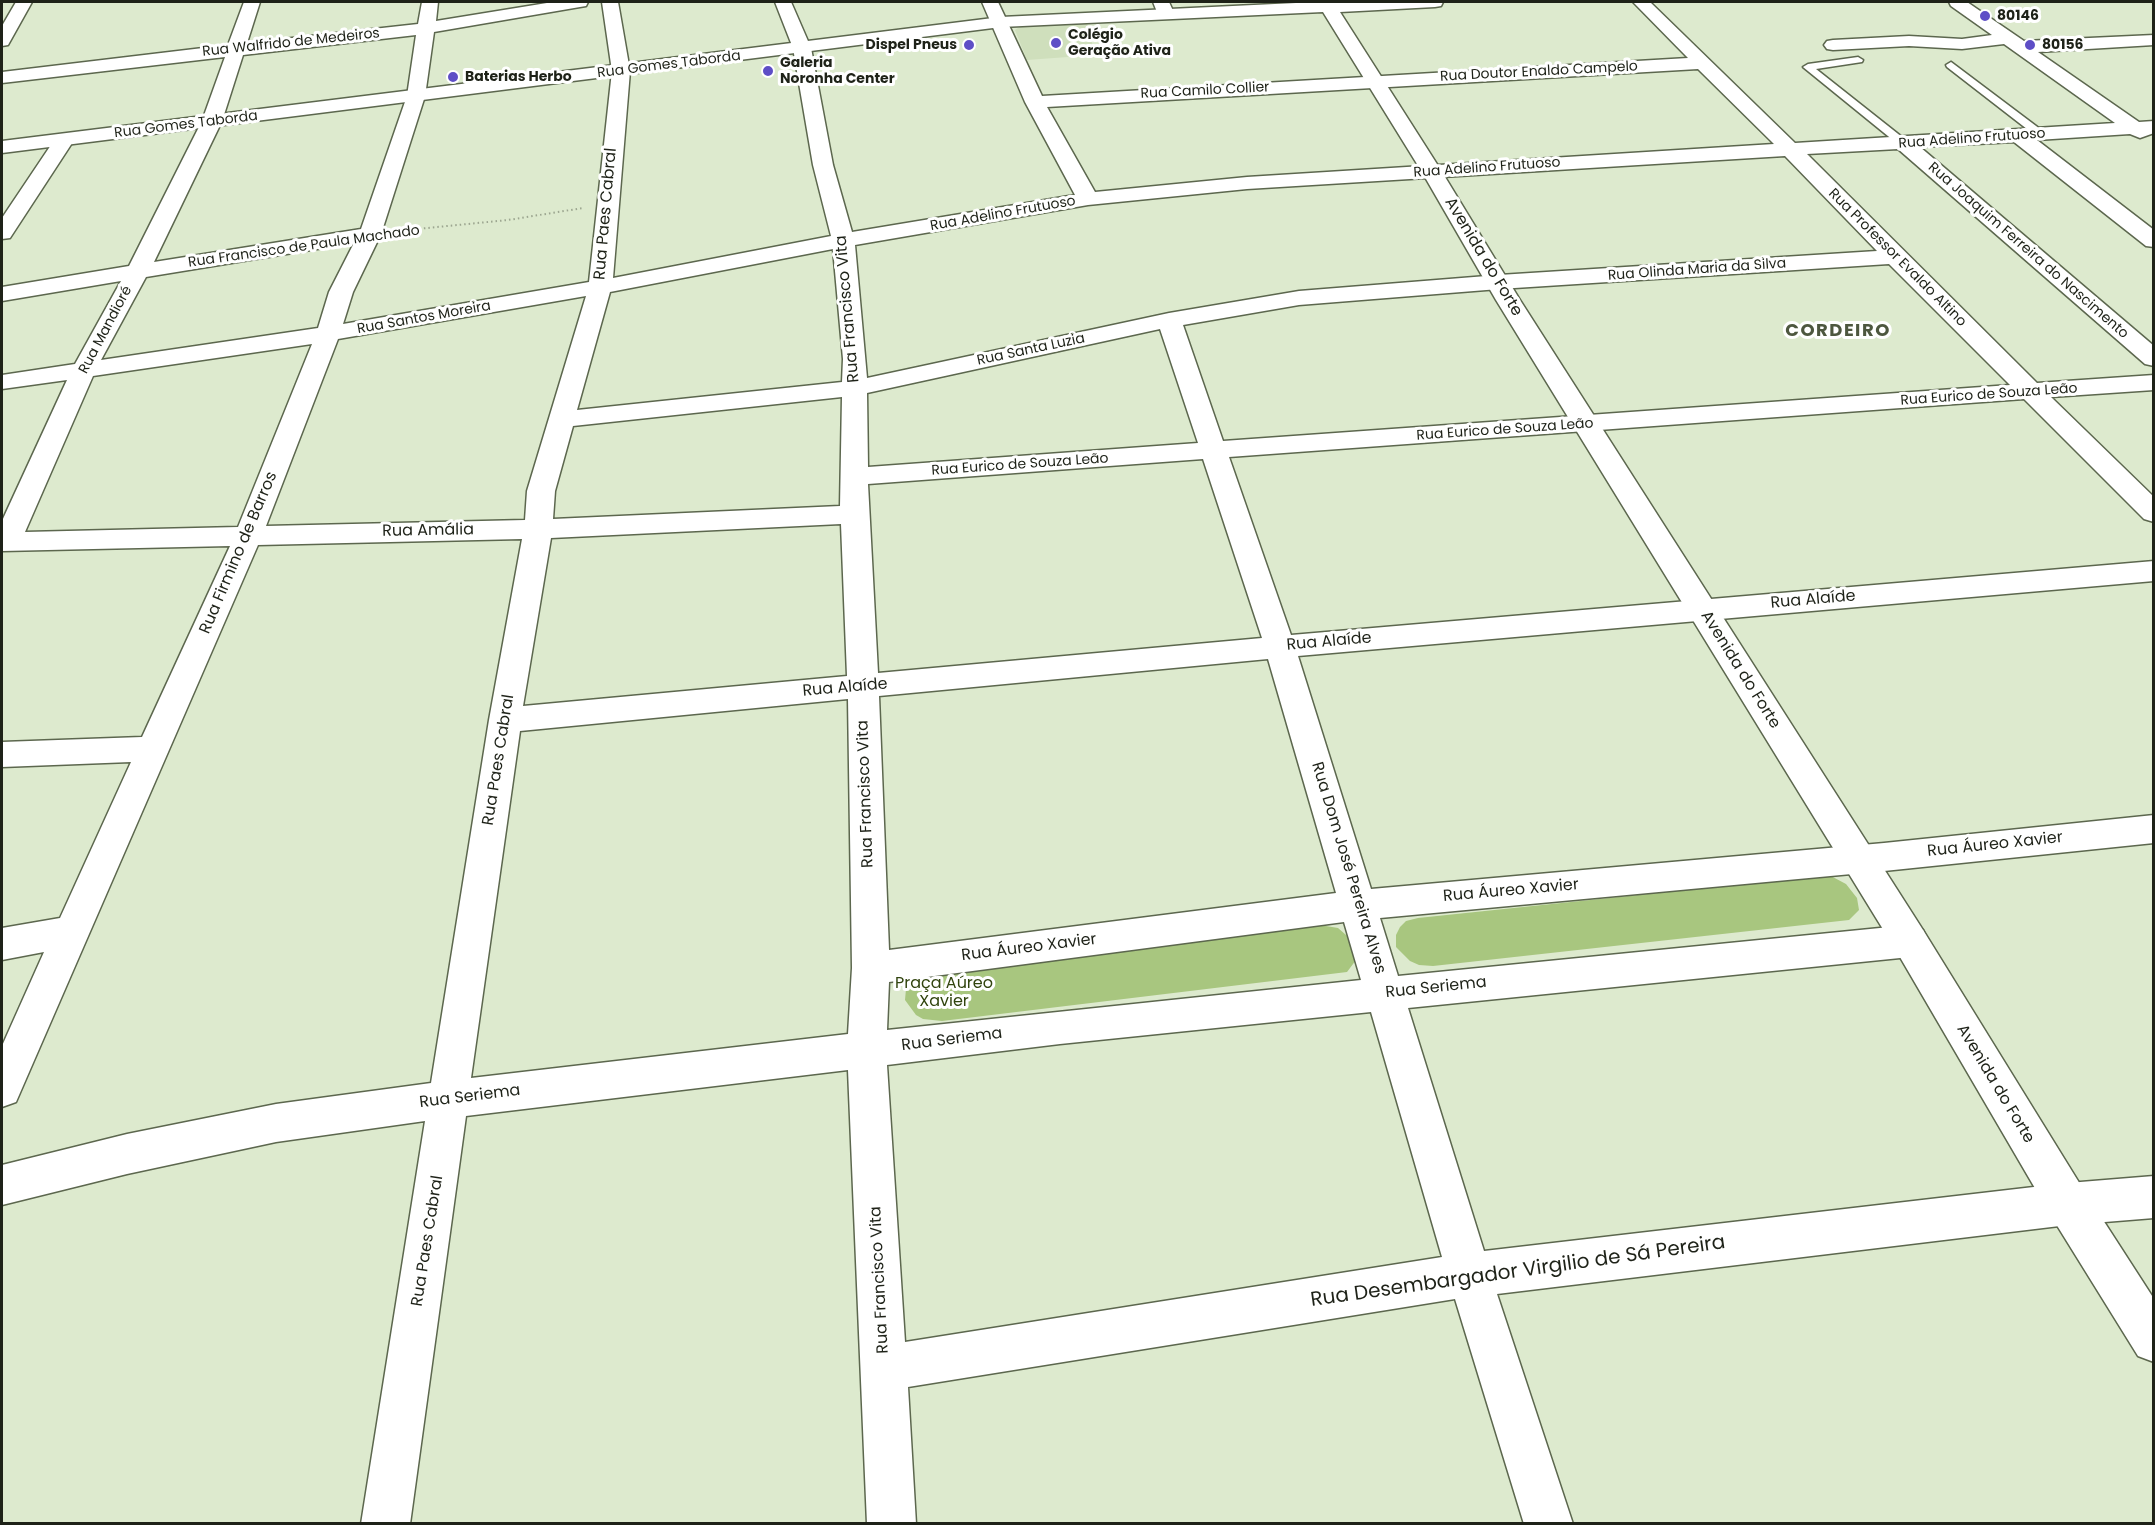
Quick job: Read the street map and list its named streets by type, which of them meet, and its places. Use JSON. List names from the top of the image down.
{
  "streets": {
    "street": [
      "Rua Walfrido de Medeiros",
      "Rua Gomes Taborda",
      "Rua Doutor Enaldo Campelo",
      "Rua Camilo Collier",
      "Rua Adelino Frutuoso",
      "Rua Paes Cabral",
      "Rua Francisco de Paula Machado",
      "Rua Joaquim Ferreira do Nascimento",
      "Avenida do Forte",
      "Rua Professor Evaldo Altino",
      "Rua Olinda Maria da Silva",
      "Rua Francisco Vita",
      "Rua Santos Moreira",
      "Rua Mandioré",
      "Rua Santa Luzia",
      "Rua Eurico de Souza Leão",
      "Rua Amália",
      "Rua Firmino de Barros",
      "Rua Alaíde",
      "Rua Áureo Xavier",
      "Rua Dom José Pereira Alves",
      "Rua Seriema",
      "Rua Desembargador Virgilio de Sá Pereira"
    ]
  },
  "crossings": [
    ["Rua Walfrido de Medeiros", "Rua Mandioré"],
    ["Rua Walfrido de Medeiros", "Rua Firmino de Barros"],
    ["Rua Gomes Taborda", "Rua Paes Cabral"],
    ["Rua Gomes Taborda", "Avenida do Forte"],
    ["Rua Gomes Taborda", "Rua Francisco Vita"],
    ["Rua Gomes Taborda", "Rua Mandioré"],
    ["Rua Gomes Taborda", "Rua Firmino de Barros"],
    ["Rua Doutor Enaldo Campelo", "Rua Camilo Collier"],
    ["Rua Doutor Enaldo Campelo", "Avenida do Forte"],
    ["Rua Doutor Enaldo Campelo", "Rua Professor Evaldo Altino"],
    ["Rua Camilo Collier", "Avenida do Forte"],
    ["Rua Adelino Frutuoso", "Rua Joaquim Ferreira do Nascimento"],
    ["Rua Adelino Frutuoso", "Avenida do Forte"],
    ["Rua Adelino Frutuoso", "Rua Professor Evaldo Altino"],
    ["Rua Adelino Frutuoso", "Rua Francisco Vita"],
    ["Rua Adelino Frutuoso", "Rua Santos Moreira"],
    ["Rua Paes Cabral", "Rua Francisco de Paula Machado"],
    ["Rua Paes Cabral", "Rua Santos Moreira"],
    ["Rua Paes Cabral", "Rua Santa Luzia"],
    ["Rua Paes Cabral", "Rua Amália"],
    ["Rua Paes Cabral", "Rua Alaíde"],
    ["Rua Paes Cabral", "Rua Seriema"],
    ["Rua Francisco de Paula Machado", "Rua Mandioré"],
    ["Rua Francisco de Paula Machado", "Rua Firmino de Barros"],
    ["Avenida do Forte", "Rua Olinda Maria da Silva"],
    ["Avenida do Forte", "Rua Santa Luzia"],
    ["Avenida do Forte", "Rua Eurico de Souza Leão"],
    ["Avenida do Forte", "Rua Alaíde"],
    ["Avenida do Forte", "Rua Áureo Xavier"],
    ["Avenida do Forte", "Rua Seriema"],
    ["Avenida do Forte", "Rua Desembargador Virgilio de Sá Pereira"],
    ["Rua Professor Evaldo Altino", "Rua Olinda Maria da Silva"],
    ["Rua Professor Evaldo Altino", "Rua Eurico de Souza Leão"],
    ["Rua Olinda Maria da Silva", "Rua Santa Luzia"],
    ["Rua Francisco Vita", "Rua Santos Moreira"],
    ["Rua Francisco Vita", "Rua Santa Luzia"],
    ["Rua Francisco Vita", "Rua Eurico de Souza Leão"],
    ["Rua Francisco Vita", "Rua Amália"],
    ["Rua Francisco Vita", "Rua Alaíde"],
    ["Rua Francisco Vita", "Rua Áureo Xavier"],
    ["Rua Francisco Vita", "Rua Seriema"],
    ["Rua Francisco Vita", "Rua Desembargador Virgilio de Sá Pereira"],
    ["Rua Santos Moreira", "Rua Mandioré"],
    ["Rua Santos Moreira", "Rua Firmino de Barros"],
    ["Rua Mandioré", "Rua Amália"],
    ["Rua Santa Luzia", "Rua Dom José Pereira Alves"],
    ["Rua Eurico de Souza Leão", "Rua Dom José Pereira Alves"],
    ["Rua Amália", "Rua Firmino de Barros"],
    ["Rua Alaíde", "Rua Dom José Pereira Alves"],
    ["Rua Áureo Xavier", "Rua Dom José Pereira Alves"],
    ["Rua Dom José Pereira Alves", "Rua Seriema"],
    ["Rua Dom José Pereira Alves", "Rua Desembargador Virgilio de Sá Pereira"]
  ],
  "districts": ["CORDEIRO"],
  "parks": ["Praça Aúreo Xavier"],
  "places": [
    "80146",
    "Colégio Geração Ativa",
    "Dispel Pneus",
    "80156",
    "Galeria Noronha Center",
    "Baterias Herbo"
  ]
}
